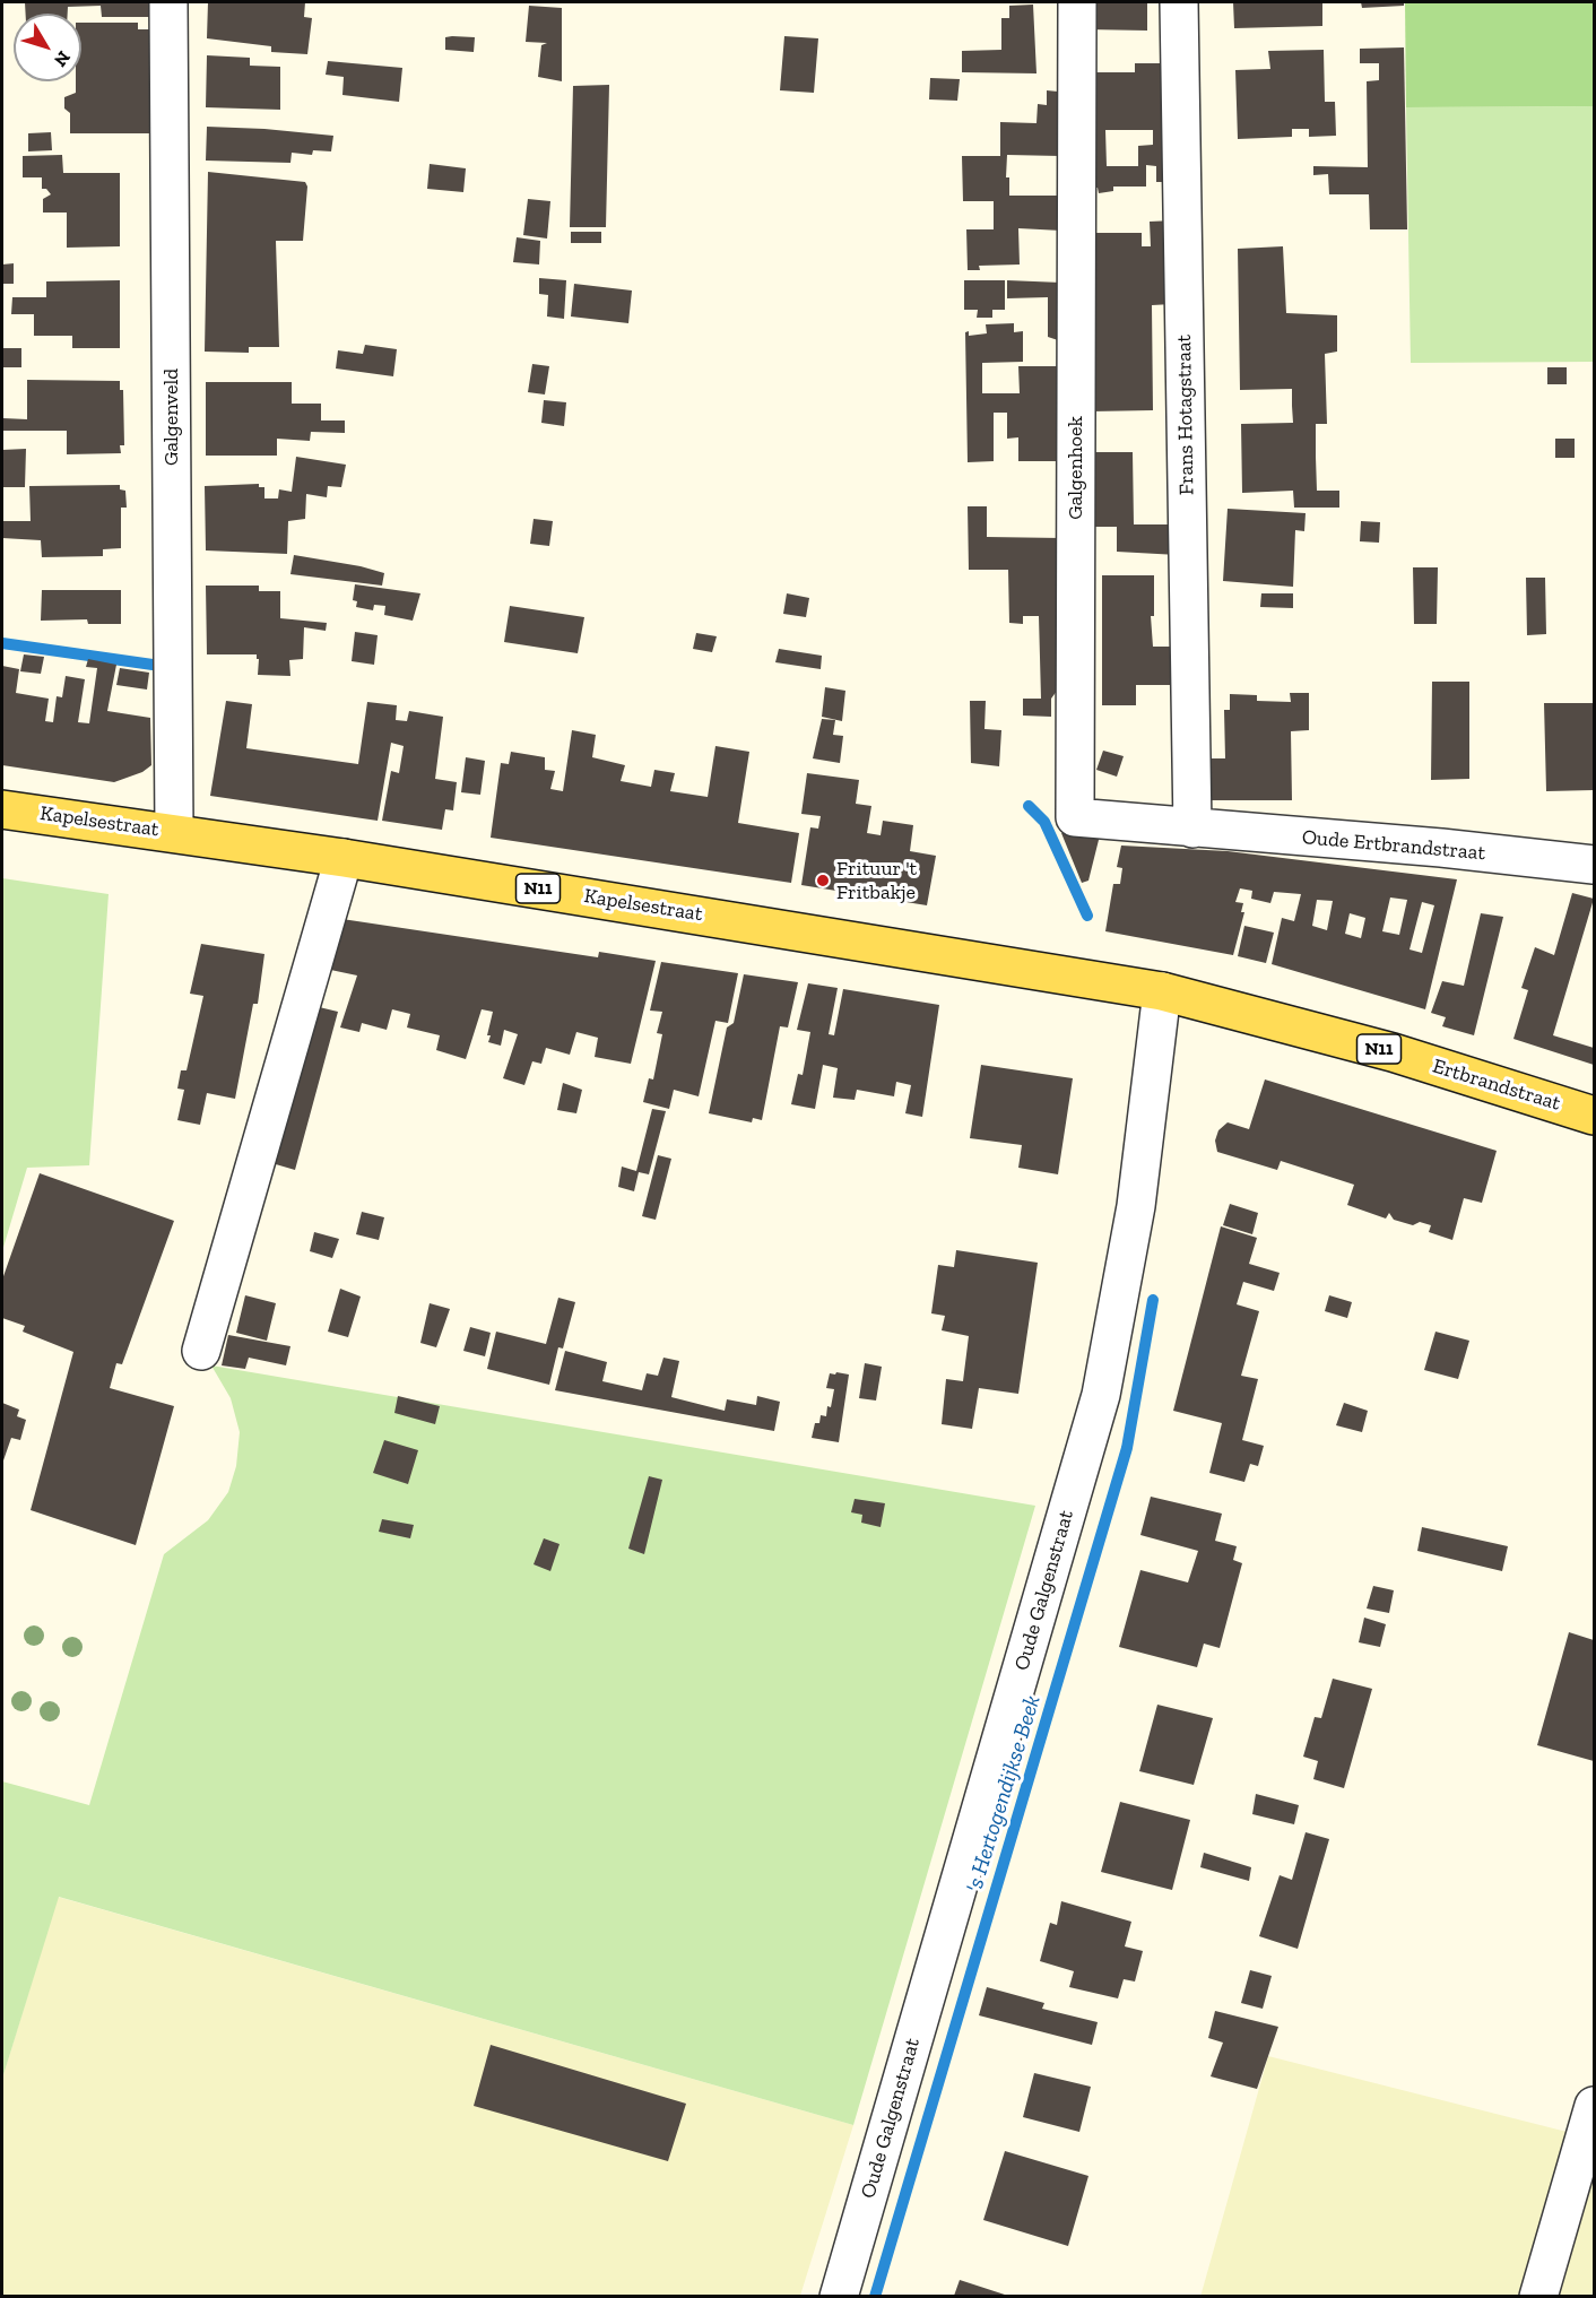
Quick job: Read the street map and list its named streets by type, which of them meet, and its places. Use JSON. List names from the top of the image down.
{
  "streets": {
    "main road": ["Kapelsestraat", "N11", "Ertbrandstraat"],
    "street": [
      "Frans Hotagstraat",
      "Galgenveld",
      "Galgenhoek",
      "Oude Ertbrandstraat",
      "Oude Galgenstraat"
    ]
  },
  "crossings": [
    ["Frans Hotagstraat", "Galgenhoek"],
    ["Frans Hotagstraat", "Oude Ertbrandstraat"],
    ["Galgenveld", "Kapelsestraat"],
    ["Galgenhoek", "Oude Ertbrandstraat"],
    ["Kapelsestraat", "Ertbrandstraat"],
    ["Kapelsestraat", "Oude Galgenstraat"],
    ["Ertbrandstraat", "Oude Galgenstraat"]
  ],
  "water": ["'s Hertogendijkse Beek"],
  "places": ["Frituur 't Fritbakje"],
  "north": "bottom right"
}
